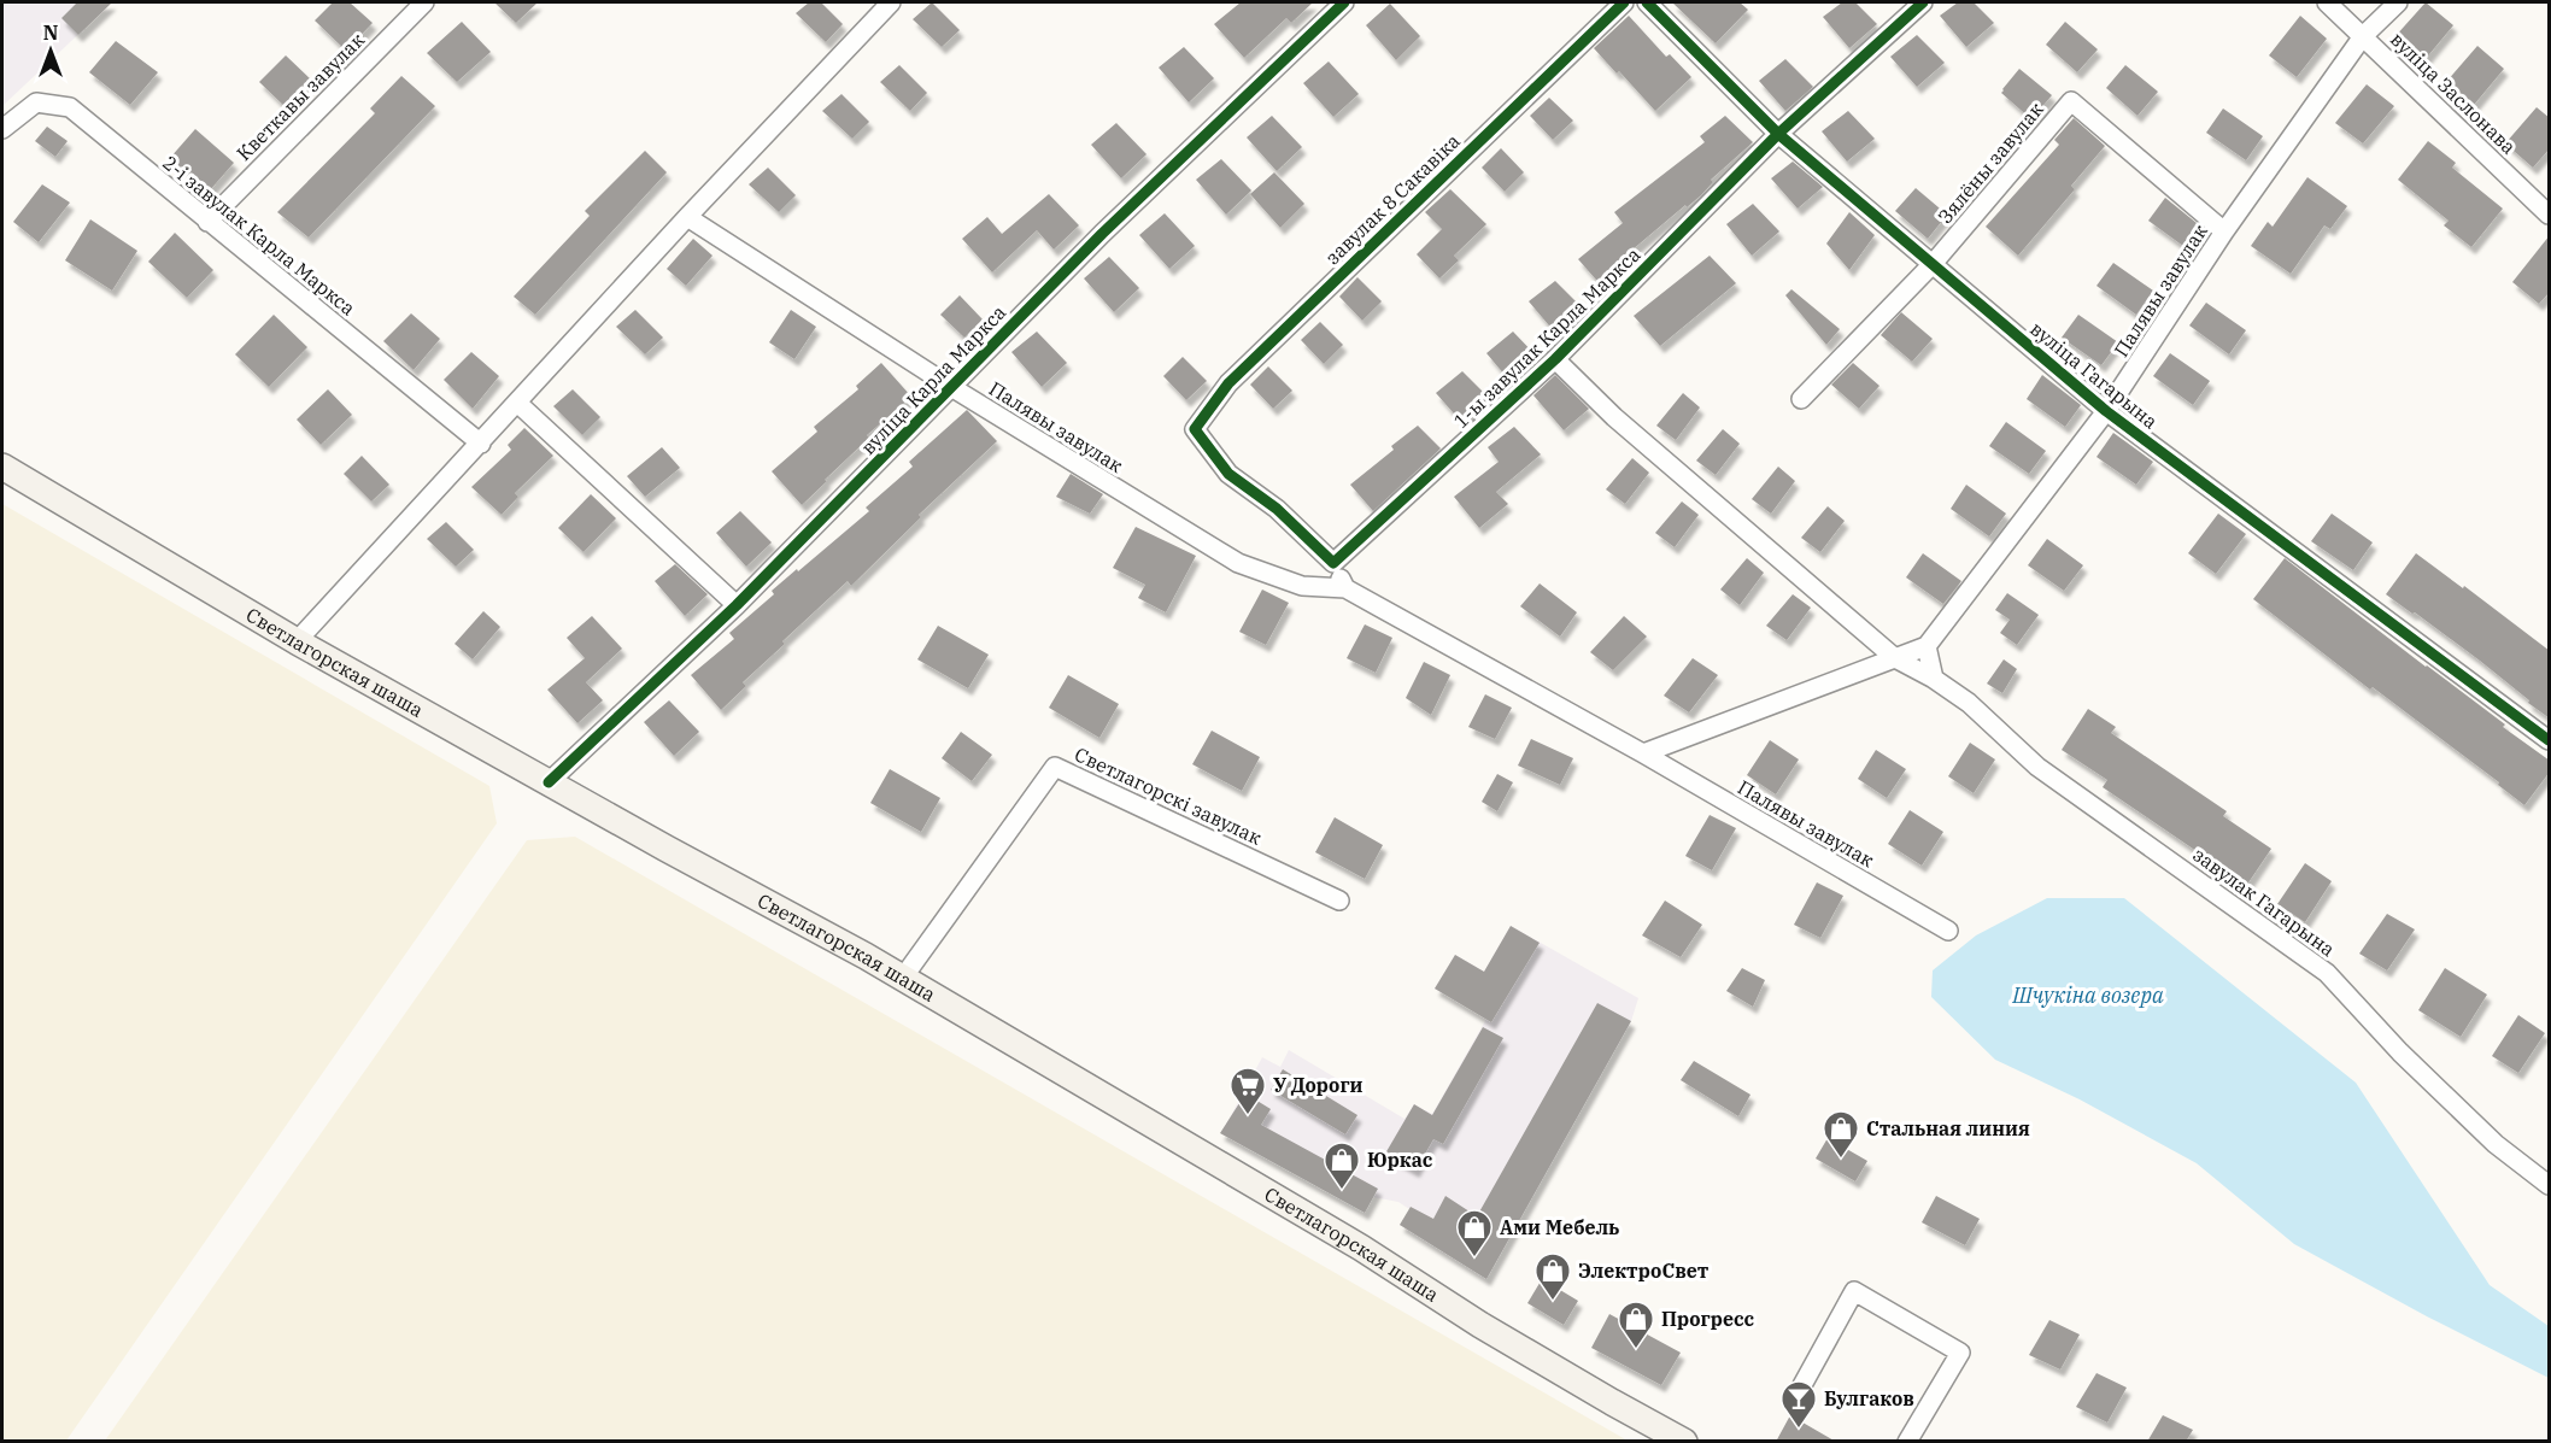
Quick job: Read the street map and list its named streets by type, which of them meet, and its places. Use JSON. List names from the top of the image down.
{
  "streets": {
    "main road": ["Светлагорская шаша"],
    "street": [
      "вуліца Заслонава",
      "Кветкавы завулак",
      "Зялёны завулак",
      "завулак 8 Сакавіка",
      "2-і завулак Карла Маркса",
      "Палявы завулак",
      "1-ы завулак Карла Маркса",
      "вуліца Гагарына",
      "вуліца Карла Маркса",
      "Светлагорскі завулак",
      "завулак Гагарына"
    ]
  },
  "crossings": [
    ["вуліца Заслонава", "Палявы завулак"],
    ["Кветкавы завулак", "2-і завулак Карла Маркса"],
    ["Зялёны завулак", "Палявы завулак"],
    ["Зялёны завулак", "вуліца Гагарына"],
    ["завулак 8 Сакавіка", "1-ы завулак Карла Маркса"],
    ["Палявы завулак", "вуліца Гагарына"],
    ["Палявы завулак", "вуліца Карла Маркса"],
    ["1-ы завулак Карла Маркса", "вуліца Гагарына"],
    ["вуліца Карла Маркса", "Светлагорская шаша"],
    ["Светлагорская шаша", "Светлагорскі завулак"]
  ],
  "water": ["Шчукіна возера"],
  "places": {
    "supermarket": ["У Дороги"],
    "shop": [
      "Стальная линия",
      "Юркас",
      "Ами Мебель",
      "ЭлектроСвет",
      "Прогресс"
    ],
    "bar": ["Булгаков"]
  },
  "north": "top"
}
